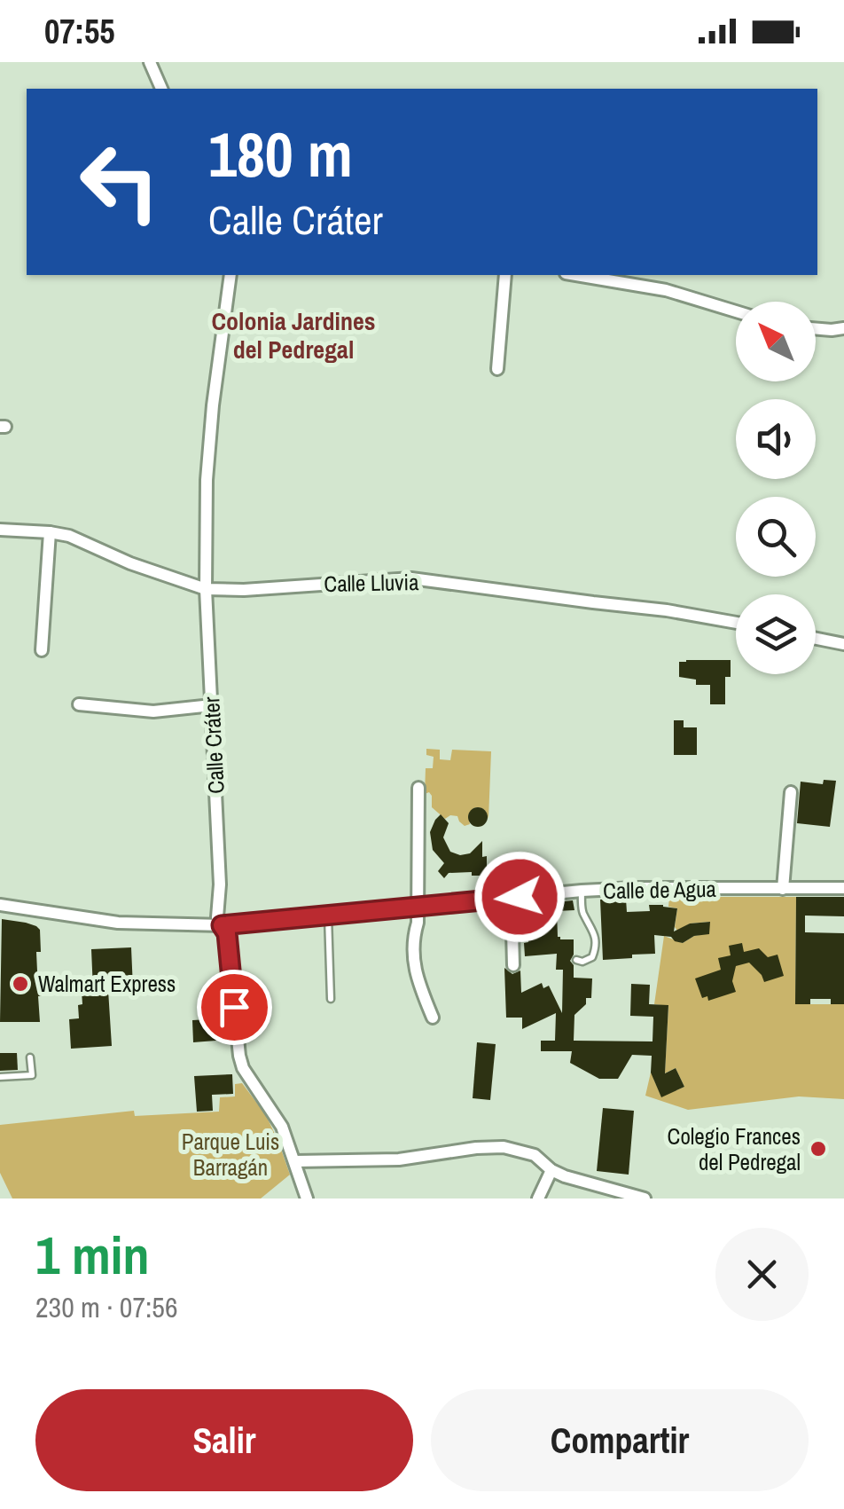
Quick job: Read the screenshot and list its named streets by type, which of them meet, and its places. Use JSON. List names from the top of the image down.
{
  "streets": {
    "street": ["Calle Lluvia", "Calle Cráter", "Calle de Agua"]
  },
  "crossings": [
    ["Calle Lluvia", "Calle Cráter"],
    ["Calle Cráter", "Calle de Agua"]
  ],
  "districts": ["Colonia Jardines del Pedregal"],
  "parks": ["Parque Luis Barragán"],
  "places": ["Walmart Express", "Colegio Frances del Pedregal"],
  "north": "top left",
  "page": {
    "status": "07:55",
    "turn": ["180 m", "Calle Cráter"],
    "heading": ["1 min", "230 m · 07:56"],
    "buttons": ["Salir", "Compartir"]
  }
}
